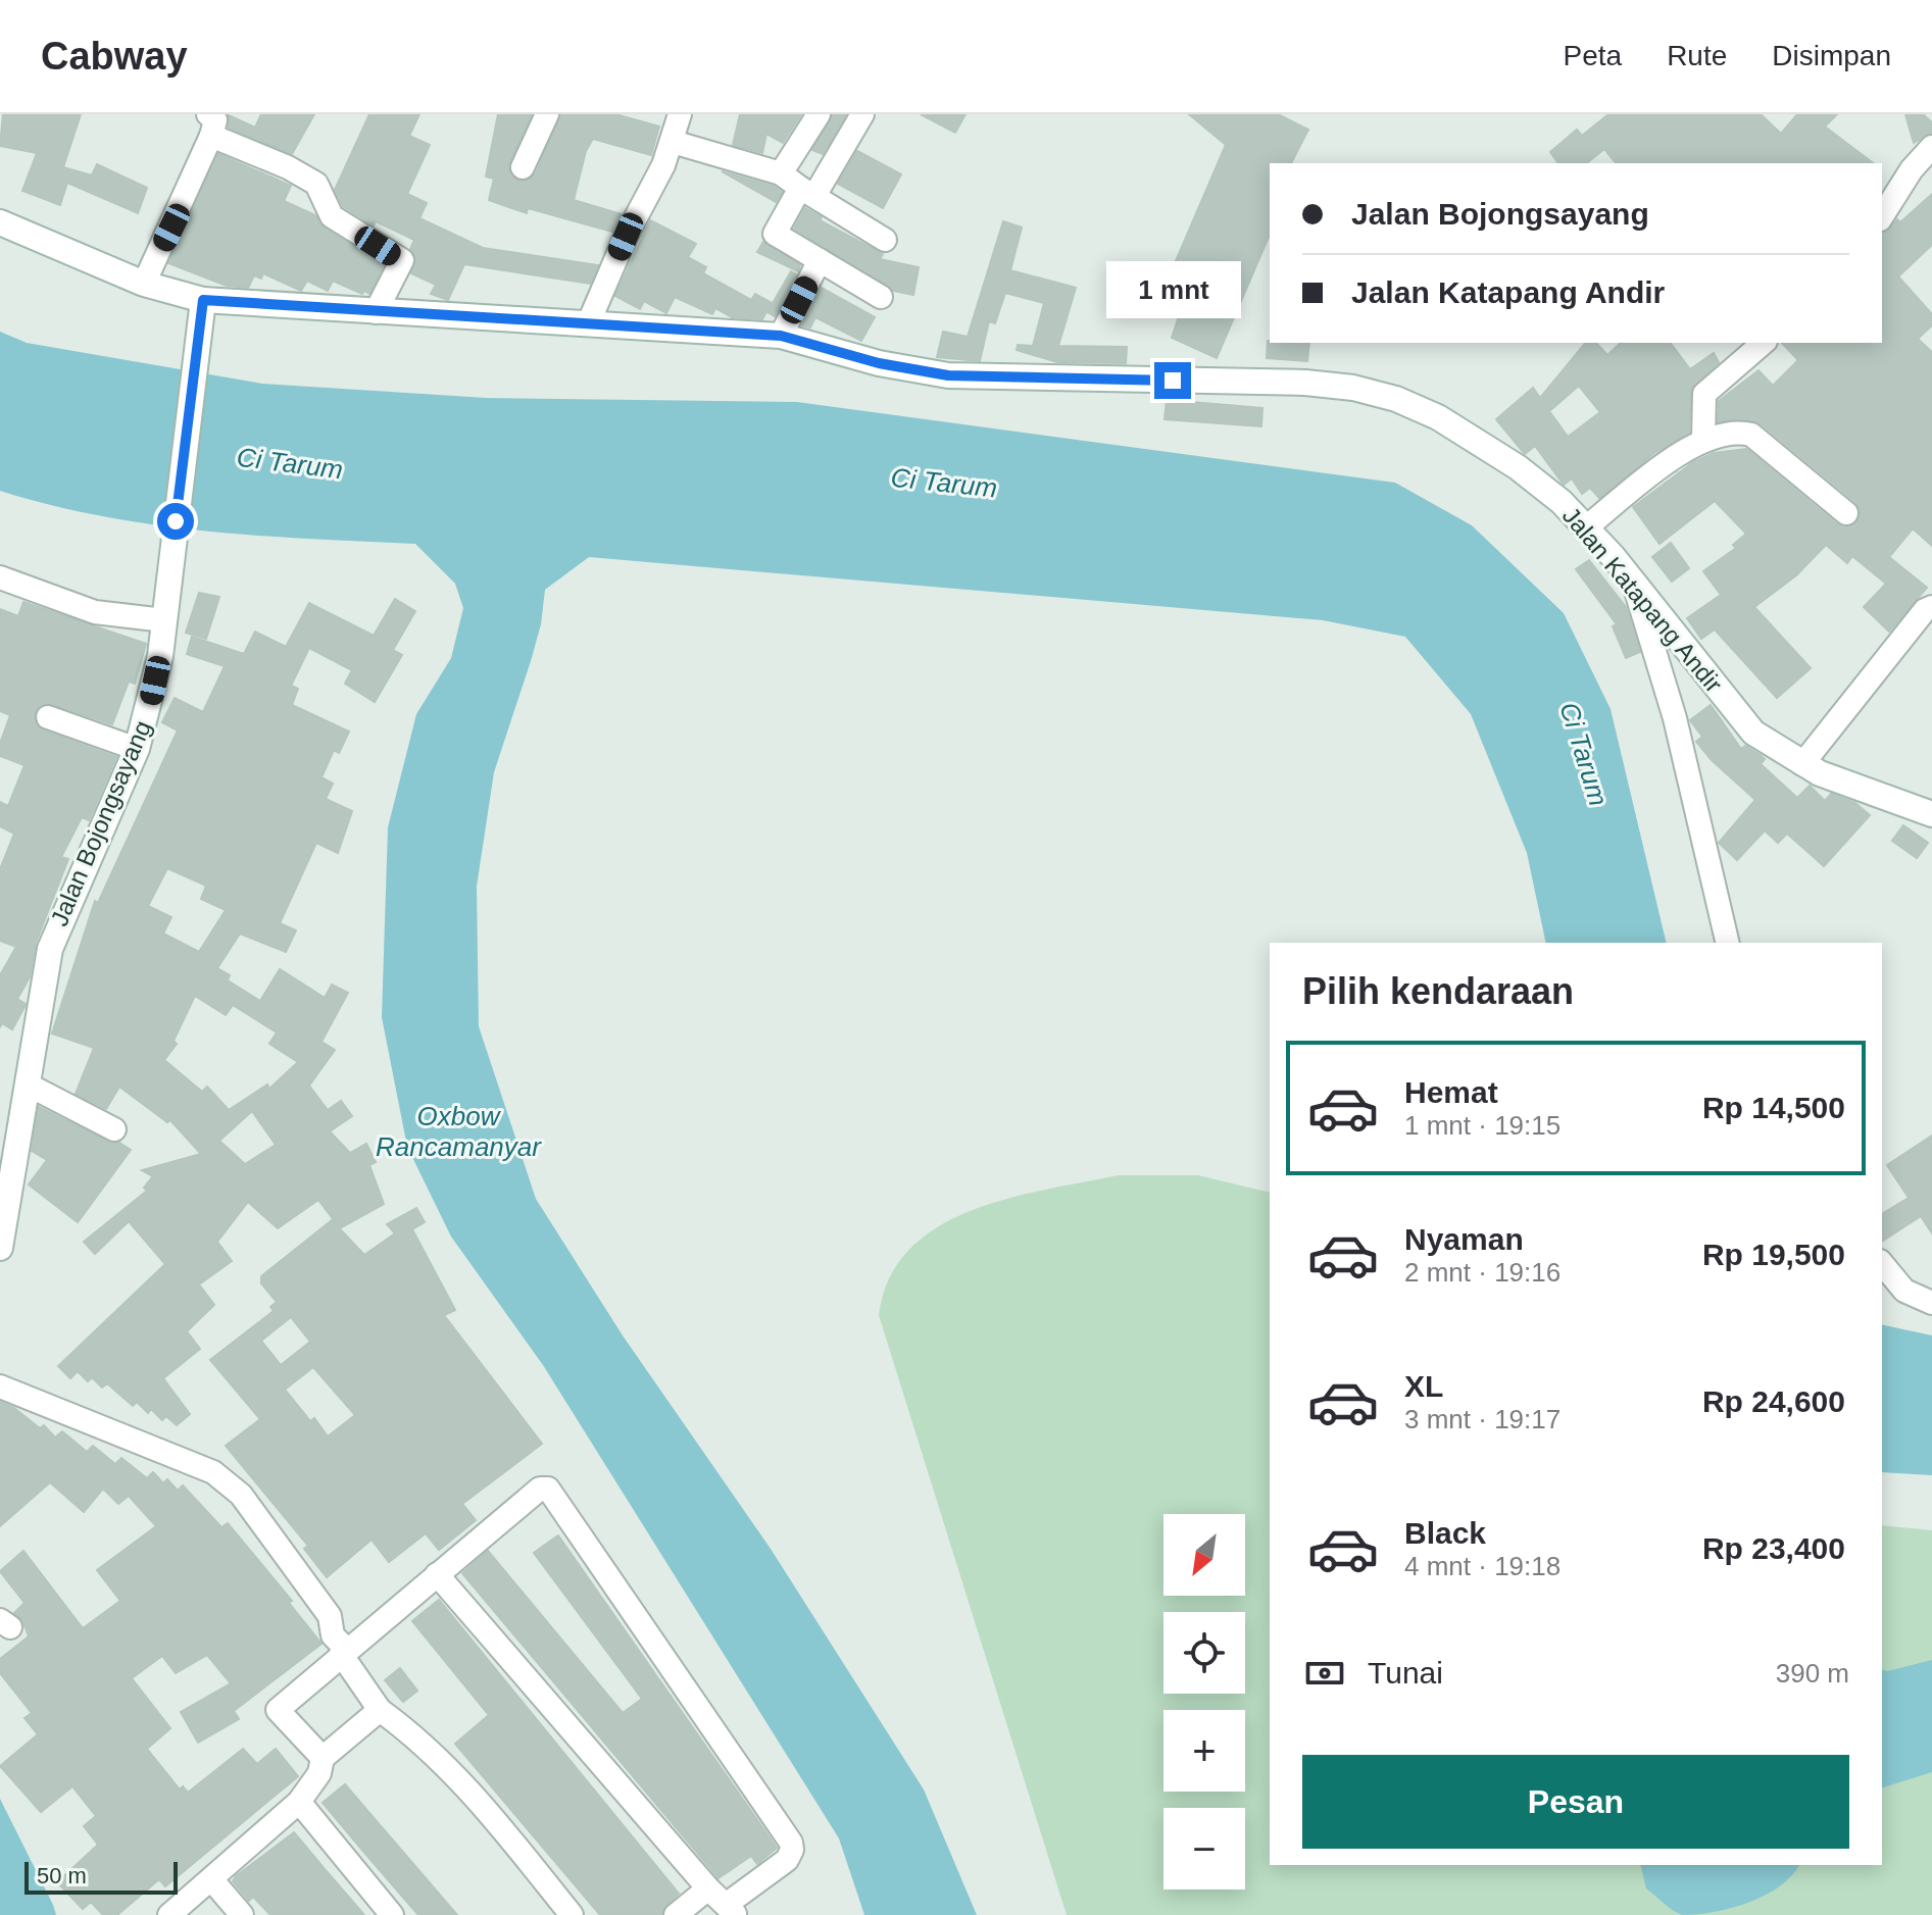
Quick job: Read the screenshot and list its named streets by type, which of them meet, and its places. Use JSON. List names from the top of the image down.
{
  "streets": {
    "street": ["Jalan Katapang Andir", "Jalan Bojongsayang"]
  },
  "crossings": [
    ["Jalan Katapang Andir", "Jalan Bojongsayang"]
  ],
  "water": ["Ci Tarum", "Oxbow Rancamanyar"],
  "scale_bar": "50 m",
  "north": "bottom left",
  "page": {
    "header": "Cabway",
    "nav": ["Peta", "Rute", "Disimpan"],
    "banner": ["Jalan Bojongsayang", "Jalan Katapang Andir"],
    "bubble": "1 mnt",
    "heading": "Pilih kendaraan",
    "list": [
      {
        "name": "Hemat",
        "note": "1 mnt · 19:15",
        "value": "Rp 14,500"
      },
      {
        "name": "Nyaman",
        "note": "2 mnt · 19:16",
        "value": "Rp 19,500"
      },
      {
        "name": "XL",
        "note": "3 mnt · 19:17",
        "value": "Rp 24,600"
      },
      {
        "name": "Black",
        "note": "4 mnt · 19:18",
        "value": "Rp 23,400"
      }
    ],
    "map_buttons": ["+", "−"],
    "pay": ["Tunai", "390 m"],
    "buttons": "Pesan",
    "scale": "50 m"
  }
}
